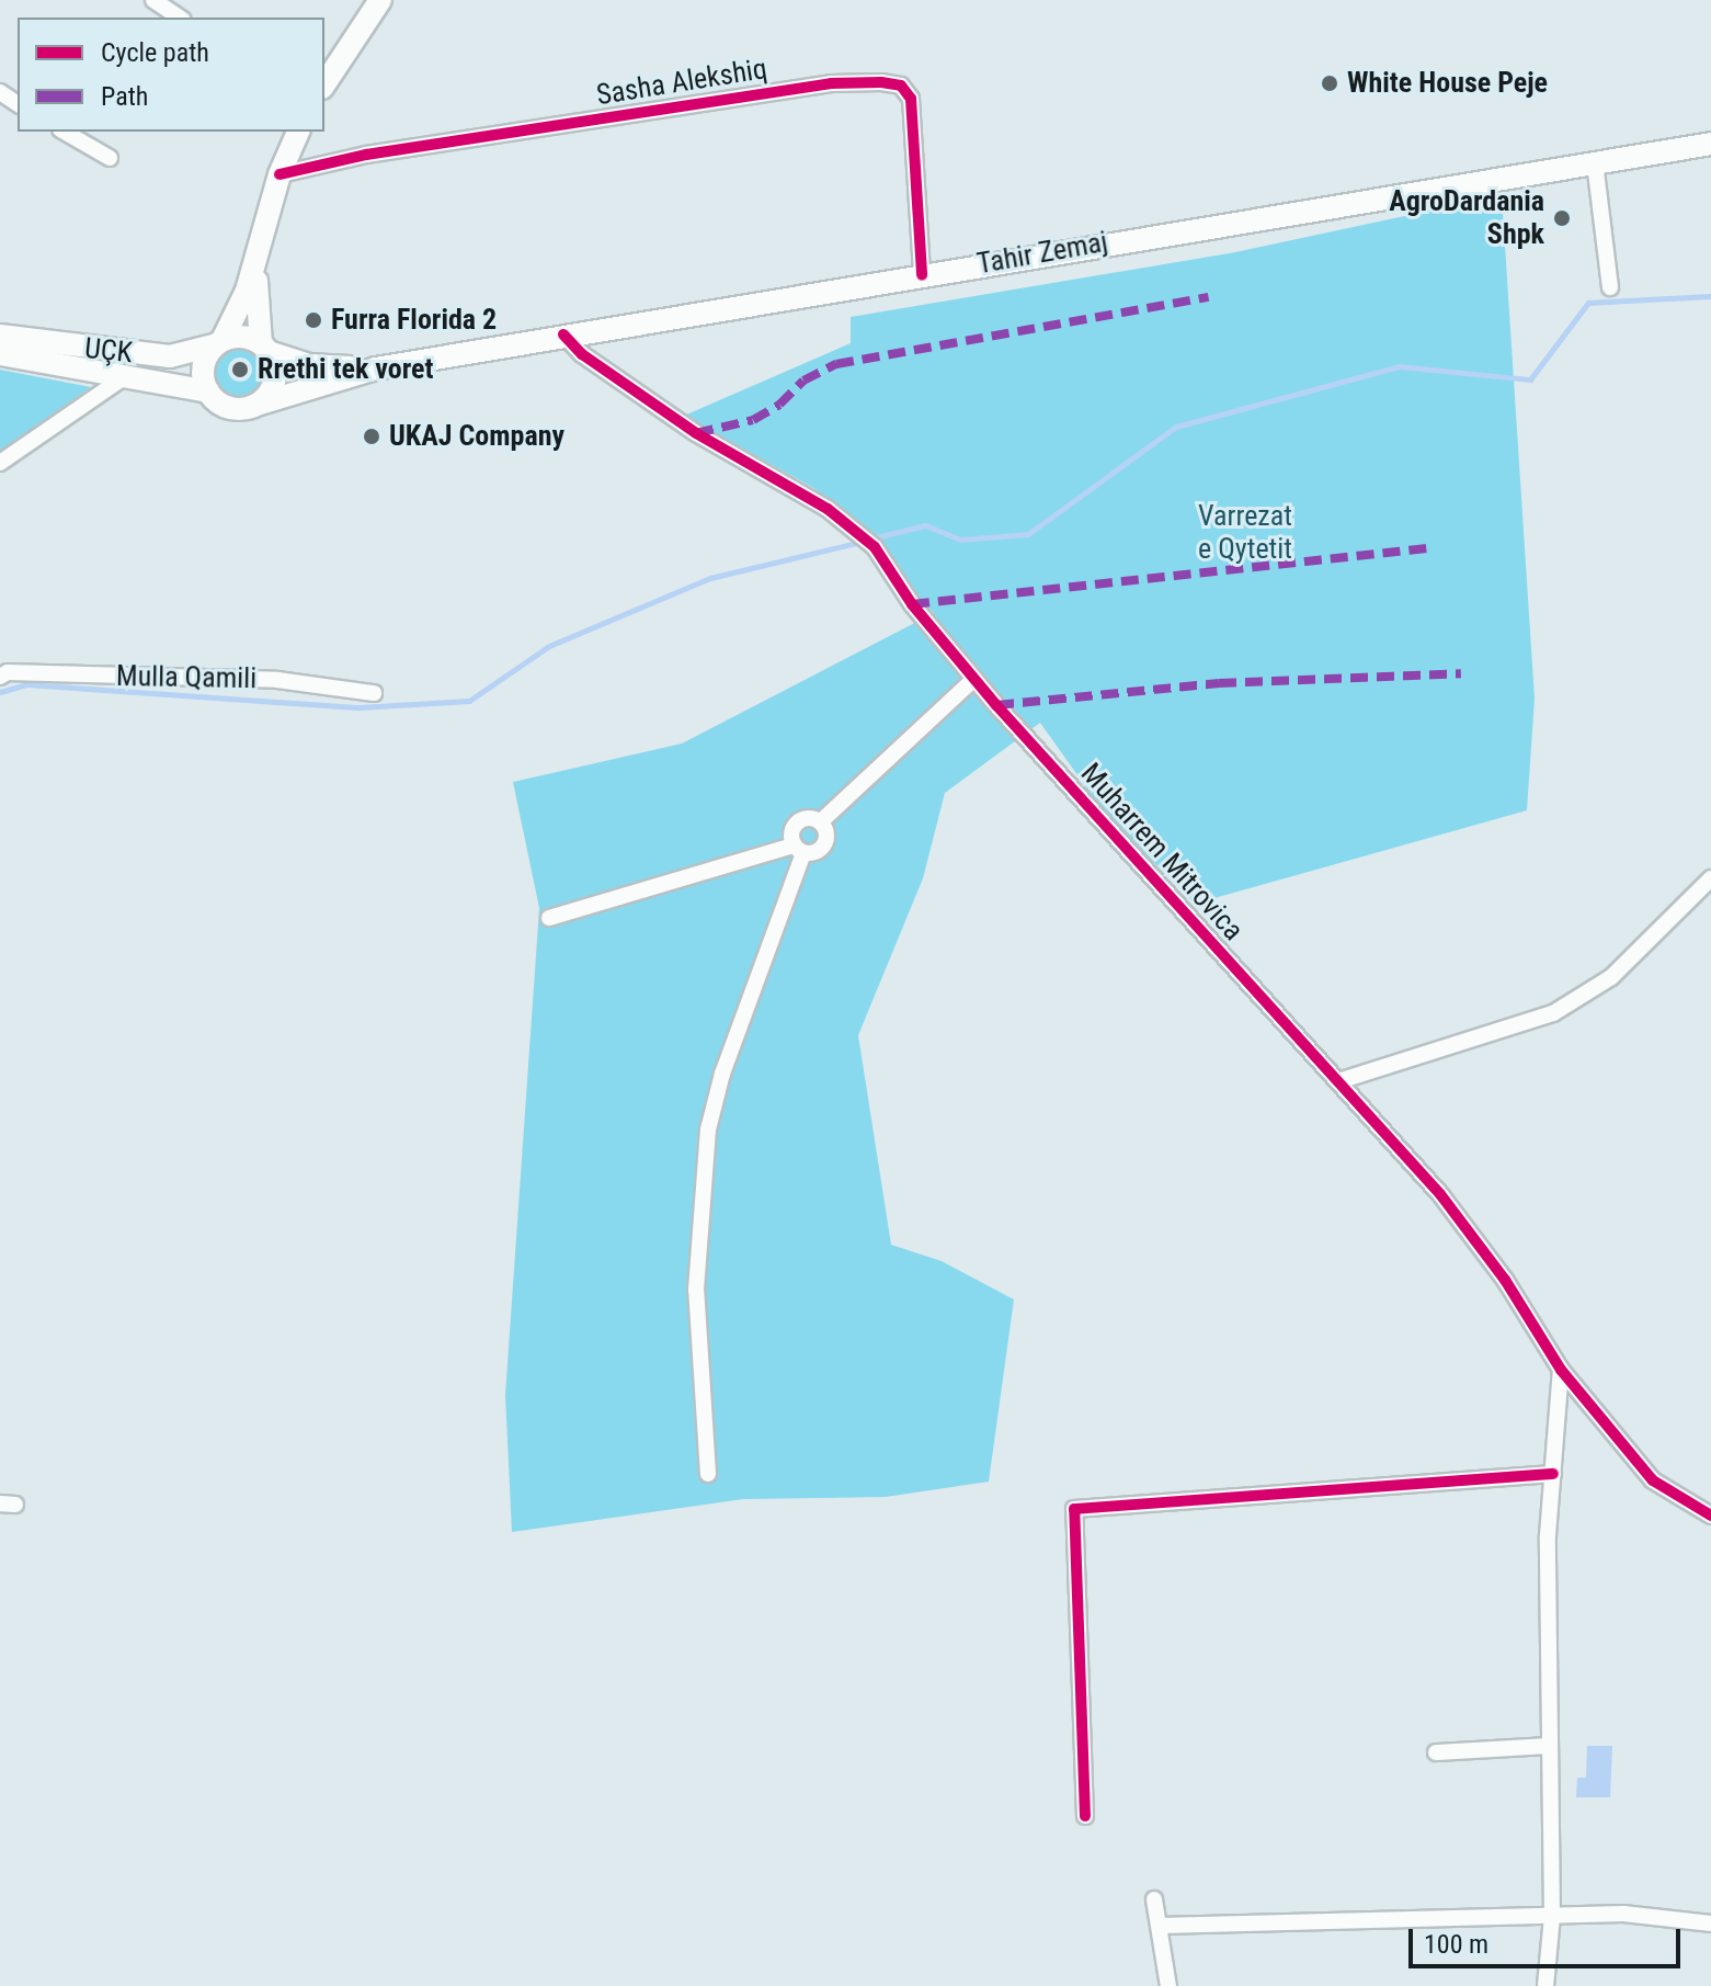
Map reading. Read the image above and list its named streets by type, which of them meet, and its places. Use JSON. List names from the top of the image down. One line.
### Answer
{"streets":{"main road":["Tahir Zemaj","UÇK"],"street":["Sasha Alekshiq","Mulla Qamili","Muharrem Mitrovica"]},"crossings":[["Sasha Alekshiq","Tahir Zemaj"],["Tahir Zemaj","UÇK"],["Tahir Zemaj","Muharrem Mitrovica"]],"parks":["Varrezat e Qytetit"],"places":["White House Peje","AgroDardania Shpk","Furra Florida 2","Rrethi tek voret","UKAJ Company"],"legend":["Cycle path","Path"],"scale_bar":"100 m"}
